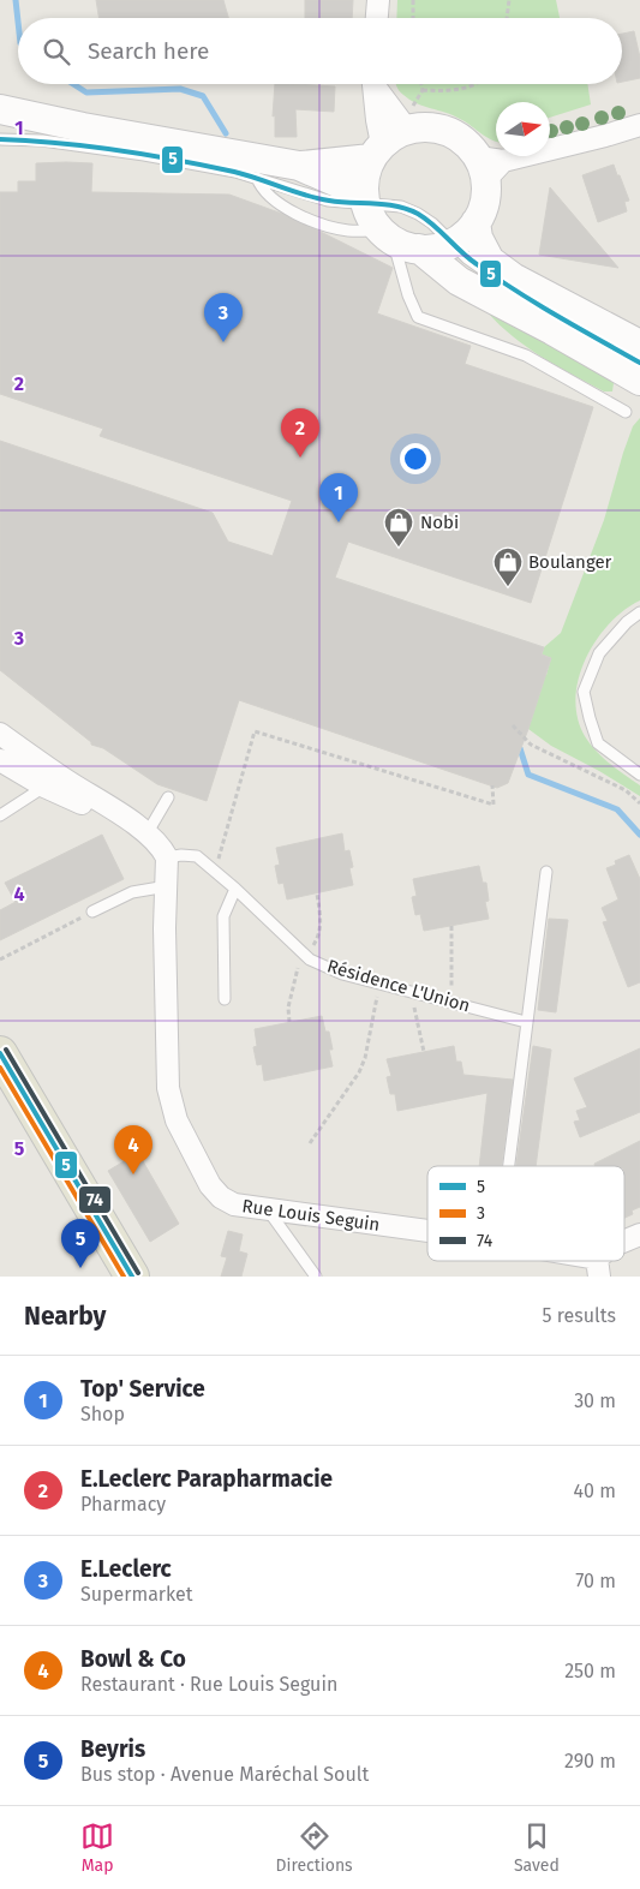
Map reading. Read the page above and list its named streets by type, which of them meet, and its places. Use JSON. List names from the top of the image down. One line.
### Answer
{"streets":{"street":["Rue Louis Seguin"],"lane":["Résidence L'Union"]},"crossings":[["Résidence L'Union","Rue Louis Seguin"]],"places":{"shop":["Nobi","Boulanger"]},"lines":["transit line 5","transit line 74","transit line 3"],"legend":["5","3","74"],"north":"right","page":{"search":"Search here","pins":["3","2","1","4","5"],"heading":["Nearby","5 results"],"list":[{"mark":"1","name":"Top' Service","note":"Shop","value":"30 m"},{"mark":"2","name":"E.Leclerc Parapharmacie","note":"Pharmacy","value":"40 m"},{"mark":"3","name":"E.Leclerc","note":"Supermarket","value":"70 m"},{"mark":"4","name":"Bowl & Co","note":"Restaurant · Rue Louis Seguin","value":"250 m"},{"mark":"5","name":"Beyris","note":"Bus stop · Avenue Maréchal Soult","value":"290 m"}],"nav":["Map","Directions","Saved"]},"grid":{"rows":["1","2","3","4","5"]}}
